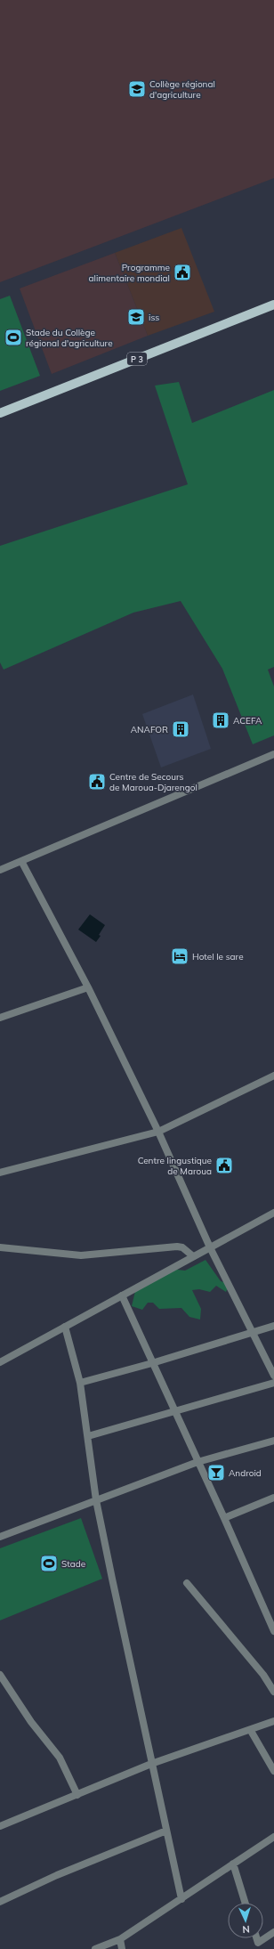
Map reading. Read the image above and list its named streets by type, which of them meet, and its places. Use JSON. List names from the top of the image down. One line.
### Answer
{"streets":{"main road":["P 3"]},"places":{"school or university":["Collège régional d'agriculture","iss"],"public building":["Programme alimentaire mondial","Centre de Secours de Maroua-Djarengol","Centre lingustique de Maroua"],"sports":["Stade du Collège régional d'agriculture","Stade"],"building":["ACEFA","ANAFOR"],"hotel":["Hotel le sare"],"bar":["Android"]},"north":"bottom"}
